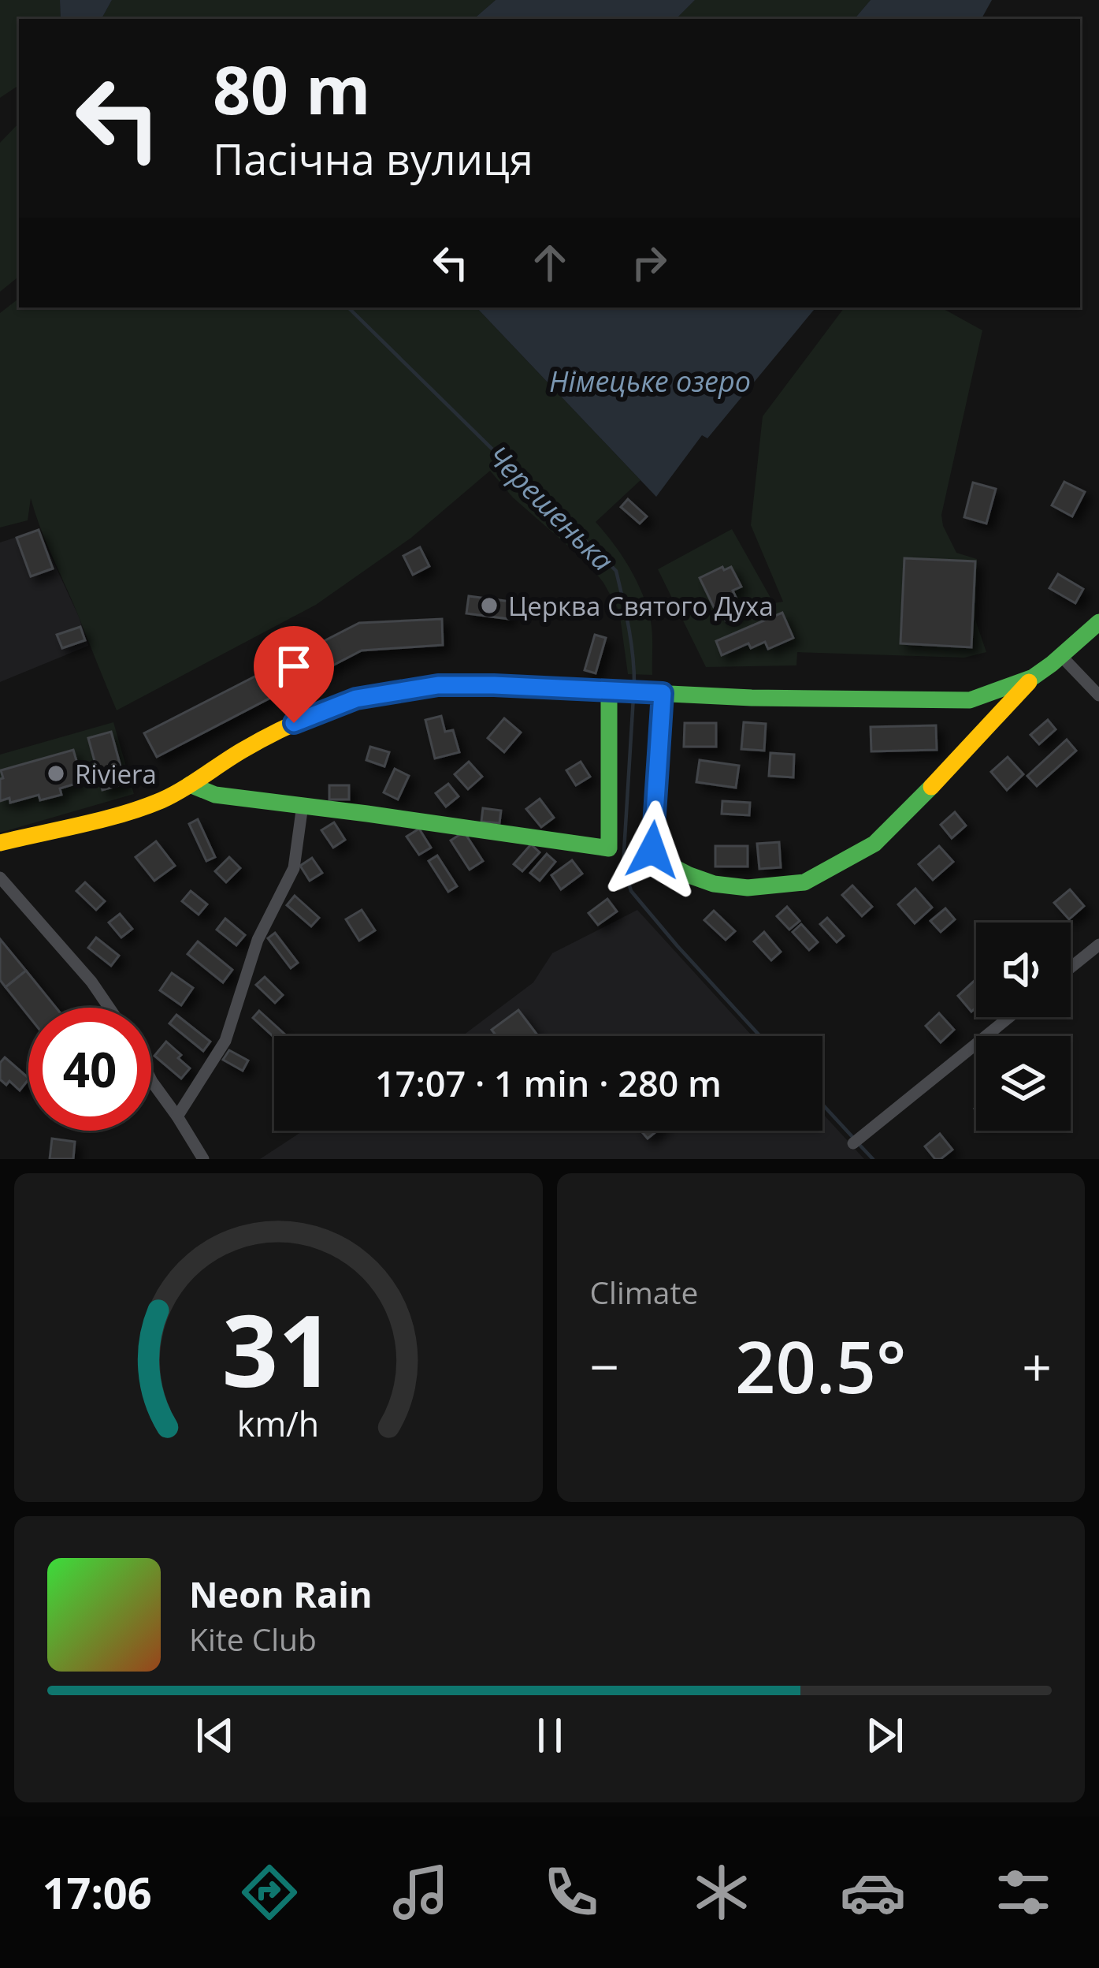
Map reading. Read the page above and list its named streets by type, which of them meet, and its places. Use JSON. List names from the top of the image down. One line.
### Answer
{"water":["Німецьке озеро","Черешенька"],"places":["Церква Святого Духа","Riviera"],"page":{"turn":["80 m","Пасічна вулиця"],"limit":"40","trip":"17:07 · 1 min · 280 m","tile":"Climate","heat":["−","20.5°","+"],"song":["Neon Rain","Kite Club"],"tabs":"17:06","gauge":["31","km/h"]}}
